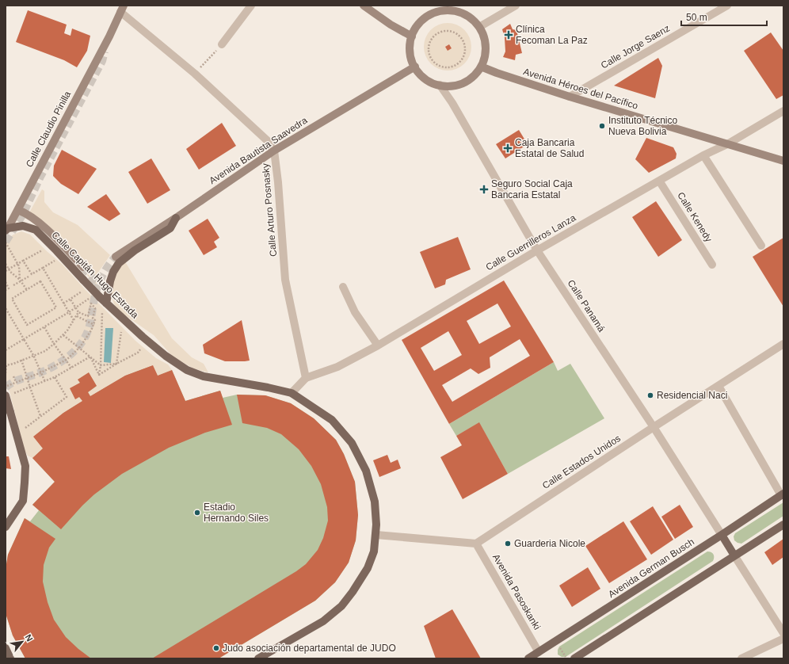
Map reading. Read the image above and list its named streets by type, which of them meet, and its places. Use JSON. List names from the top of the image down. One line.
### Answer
{"streets":{"main road":["Avenida Héroes del Pacífico","Calle Claudio Pinilla","Avenida Bautista Saavedra","Calle Capitán Hugo Estrada","Avenida German Busch"],"street":["Calle Jorge Saenz","Calle Arturo Posnasky","Calle Kenedy","Calle Guerrilleros Lanza","Calle Panamá","Calle Estados Unidos","Avenida Pasoskanki"]},"crossings":[["Calle Jorge Saenz","Avenida Héroes del Pacífico"],["Avenida Héroes del Pacífico","Calle Guerrilleros Lanza"],["Calle Claudio Pinilla","Calle Arturo Posnasky"],["Calle Claudio Pinilla","Calle Capitán Hugo Estrada"],["Avenida Bautista Saavedra","Calle Arturo Posnasky"],["Calle Arturo Posnasky","Calle Guerrilleros Lanza"],["Calle Kenedy","Calle Guerrilleros Lanza"],["Calle Guerrilleros Lanza","Calle Capitán Hugo Estrada"],["Calle Guerrilleros Lanza","Calle Panamá"],["Calle Panamá","Calle Estados Unidos"],["Calle Panamá","Avenida German Busch"],["Calle Estados Unidos","Avenida Pasoskanki"],["Avenida German Busch","Avenida Pasoskanki"]],"places":{"health":["Clínica Fecoman La Paz","Caja Bancaria Estatal de Salud","Seguro Social Caja Bancaria Estatal"],"other":["Instituto Técnico Nueva Bolivia","Residencial Naci","Estadio Hernando Siles","Guarderia Nicole","Judo asociación departamental de JUDO"]},"scale_bar":"50 m","north":"top right"}
